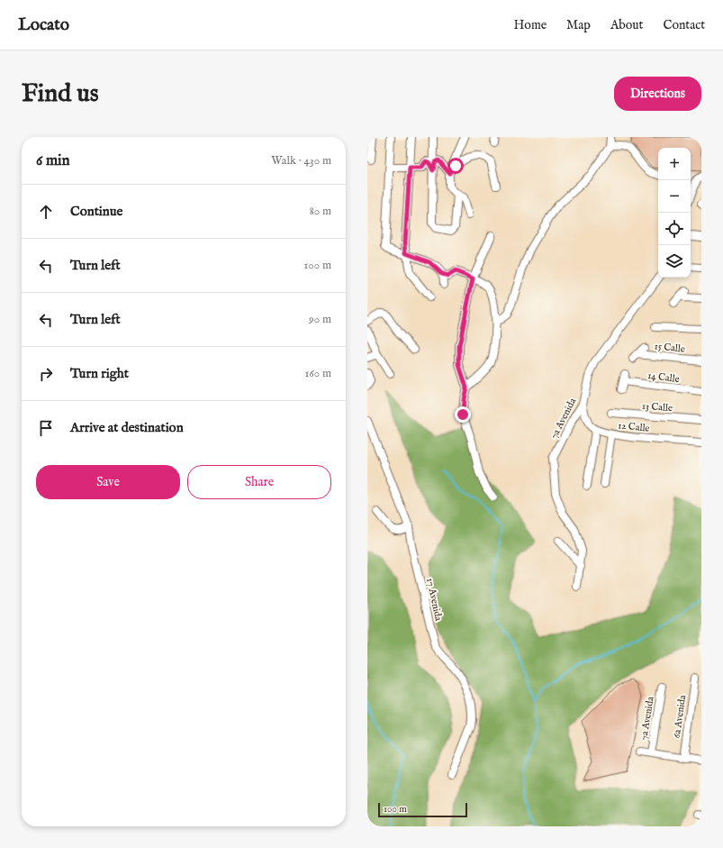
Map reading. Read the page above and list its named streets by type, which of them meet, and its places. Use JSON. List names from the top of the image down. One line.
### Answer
{"streets":{"street":["15 Calle","14 Calle","13 Calle","7a Avenida","12 Calle","17 Avenida","6a Avenida"]},"scale_bar":"100 m","page":{"header":"Locato","nav":["Home","Map","About","Contact"],"buttons":["Directions",["Save","Share"]],"title":"Find us","heading":["6 min","Walk · 430 m"],"map_buttons":["+","−"],"list":[["Continue","80 m"],["Turn left","100 m"],["Turn left","90 m"],["Turn right","160 m"],"Arrive at destination"],"scale":"100 m"}}
